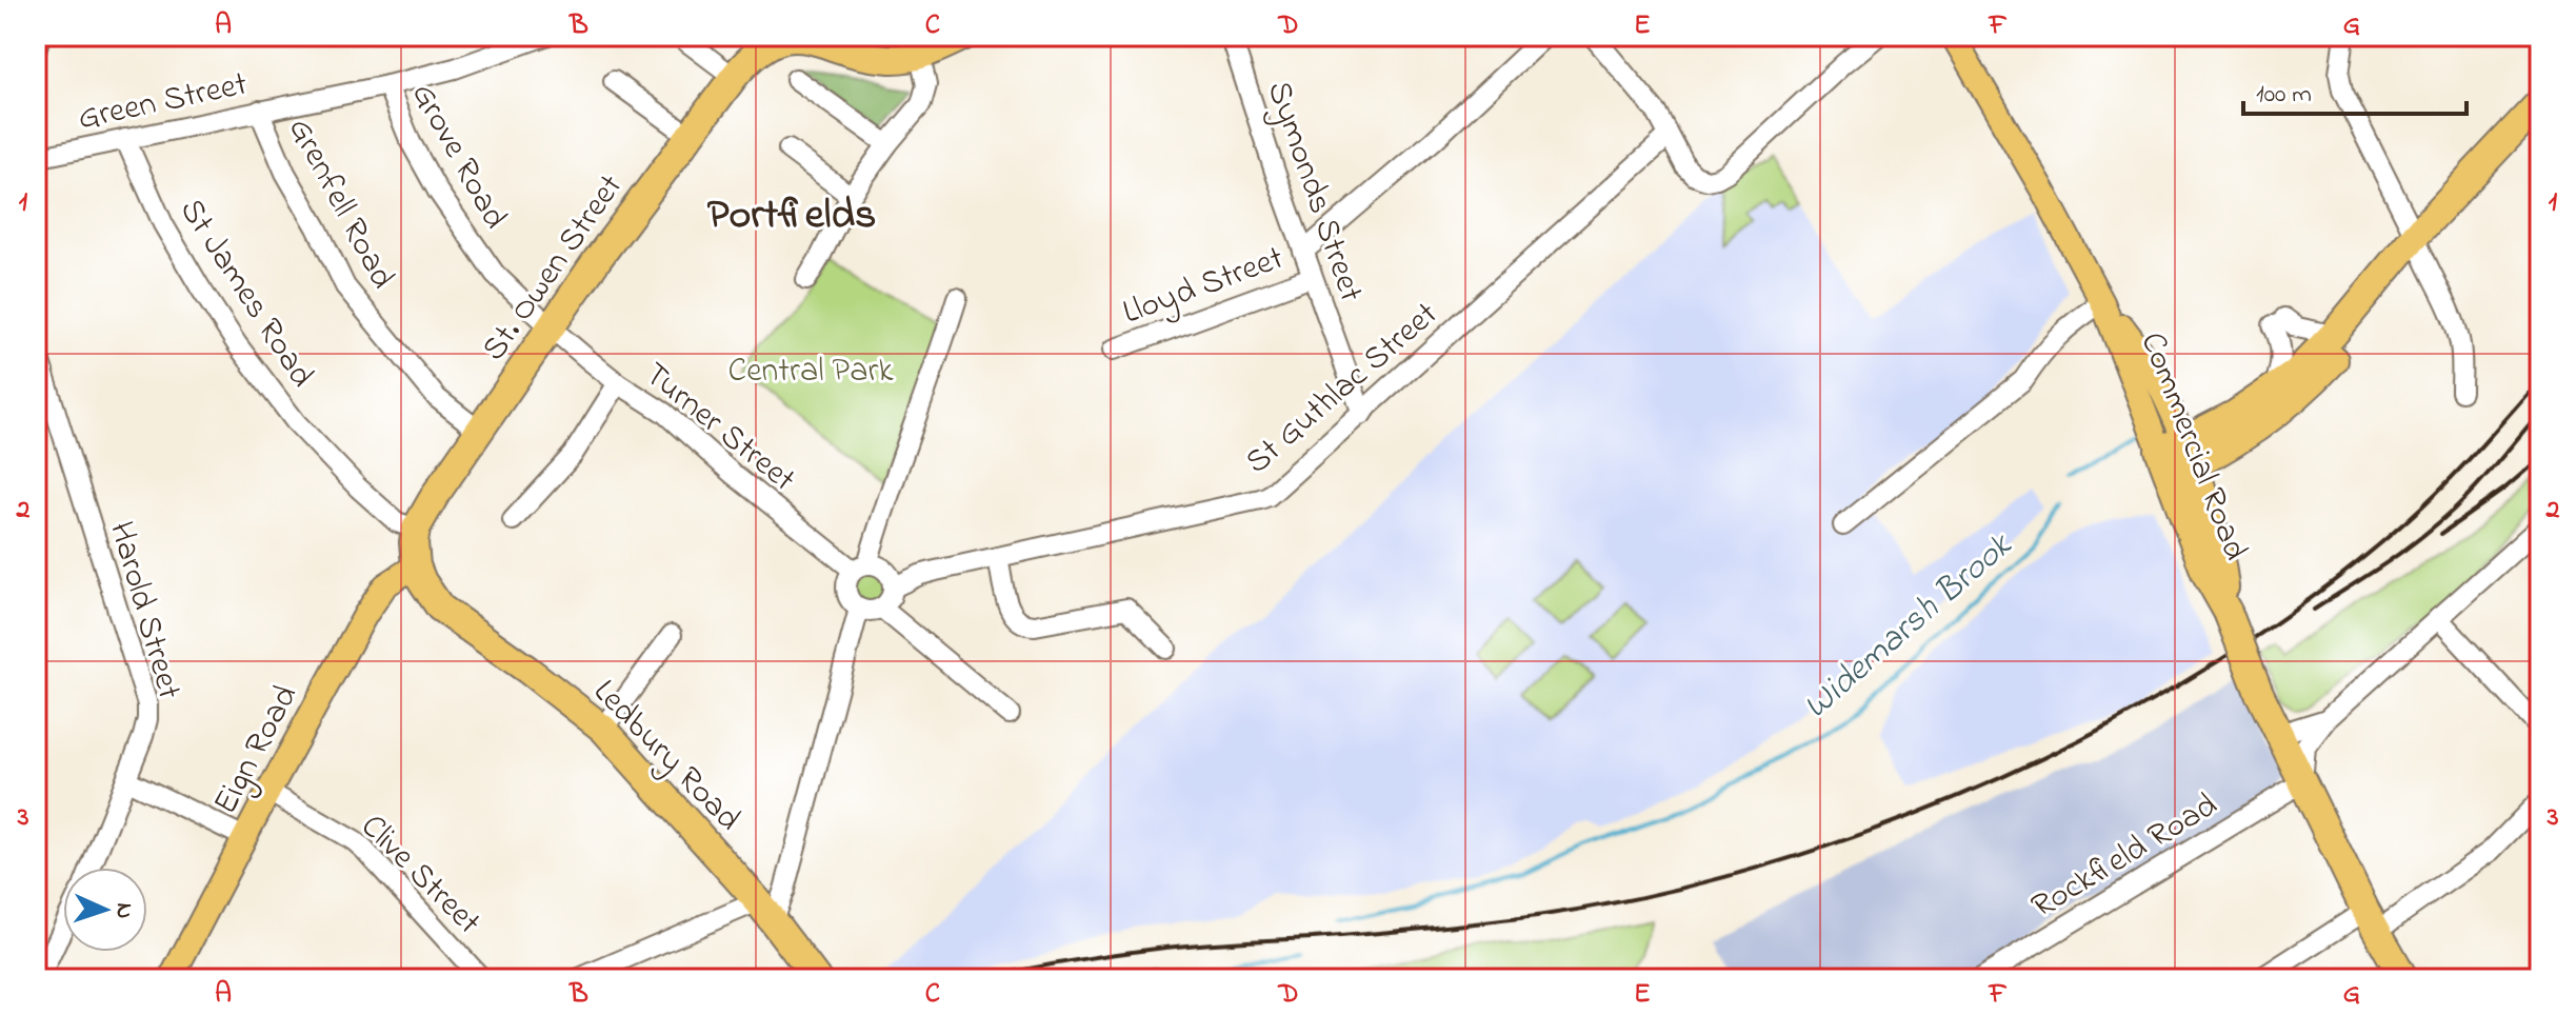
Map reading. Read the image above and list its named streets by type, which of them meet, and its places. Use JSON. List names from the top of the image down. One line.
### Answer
{"streets":{"highway":["St. Owen Street","Commercial Road","Ledbury Road"],"main road":["Eign Road"],"street":["Green Street","Grove Road","Symonds Street","Grenfell Road","Lloyd Street","St James Road","St Guthlac Street","Turner Street","Harold Street","Rockfield Road","Clive Street"]},"crossings":[["Green Street","Grove Road"],["Green Street","Grenfell Road"],["Green Street","St James Road"],["Grove Road","St. Owen Street"],["Grove Road","Turner Street"],["Symonds Street","Lloyd Street"],["Symonds Street","St Guthlac Street"],["Grenfell Road","St. Owen Street"],["St. Owen Street","St James Road"],["St. Owen Street","Turner Street"],["St Guthlac Street","Turner Street"],["Commercial Road","Rockfield Road"],["Eign Road","Ledbury Road"],["Eign Road","Clive Street"]],"districts":["Portfields"],"water":["Widemarsh Brook"],"parks":["Central Park"],"scale_bar":"100 m","north":"right","grid":{"columns":["A","B","C","D","E","F","G"],"rows":["1","2","3"]}}
